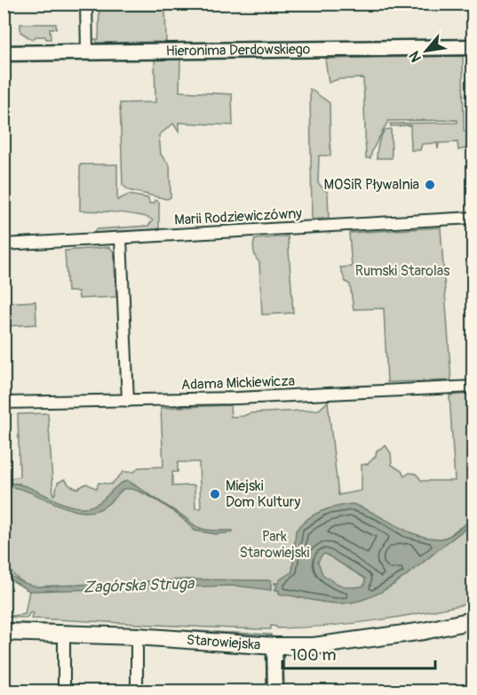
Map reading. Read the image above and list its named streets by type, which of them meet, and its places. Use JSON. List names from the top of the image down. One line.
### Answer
{"streets":{"main road":["Starowiejska"],"street":["Hieronima Derdowskiego","Marii Rodziewiczówny","Adama Mickiewicza"]},"water":["Zagórska Struga"],"parks":["Rumski Starolas","Park Starowiejski"],"places":["MOSiR Pływalnia","Miejski Dom Kultury"],"scale_bar":"100 m","north":"bottom left"}
